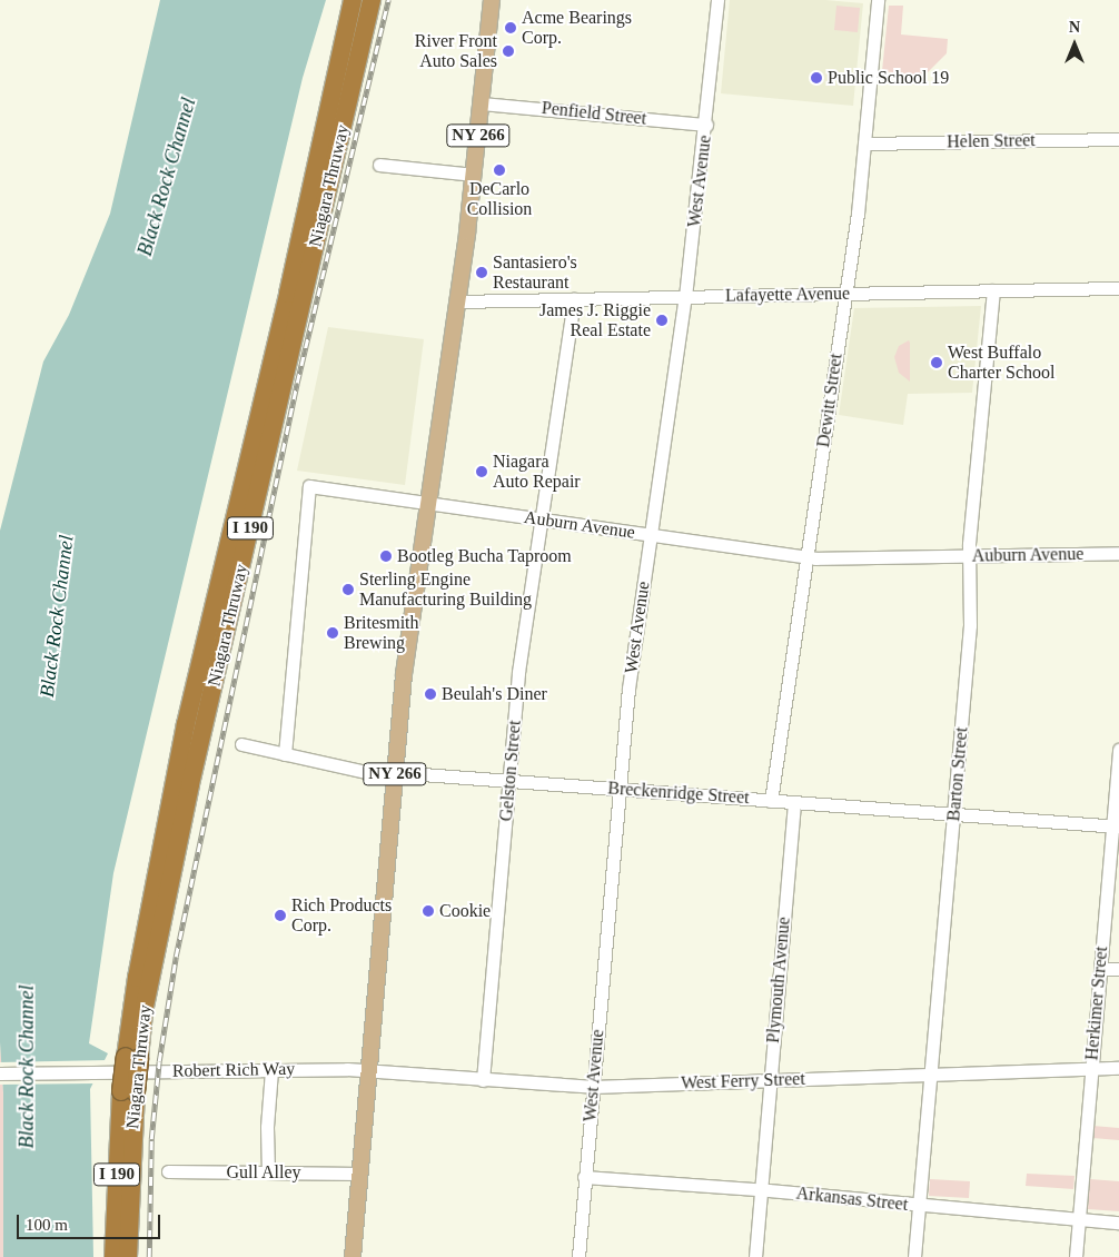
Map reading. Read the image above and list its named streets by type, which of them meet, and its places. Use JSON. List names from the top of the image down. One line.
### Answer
{"streets":{"highway":["Niagara Thruway","I 190"],"main road":["NY 266"],"street":["Penfield Street","Helen Street","West Avenue","Lafayette Avenue","Dewitt Street","Auburn Avenue","Gelston Street","Barton Street","Breckenridge Street","Plymouth Avenue","Herkimer Street","Robert Rich Way","West Ferry Street","Gull Alley","Arkansas Street"]},"crossings":[["Penfield Street","NY 266"],["Penfield Street","West Avenue"],["NY 266","Lafayette Avenue"],["NY 266","Auburn Avenue"],["NY 266","Breckenridge Street"],["NY 266","Robert Rich Way"],["NY 266","West Ferry Street"],["NY 266","Gull Alley"],["Helen Street","Dewitt Street"],["West Avenue","Lafayette Avenue"],["West Avenue","Auburn Avenue"],["West Avenue","Breckenridge Street"],["West Avenue","West Ferry Street"],["West Avenue","Arkansas Street"],["Niagara Thruway","Robert Rich Way"],["Lafayette Avenue","Dewitt Street"],["Lafayette Avenue","Gelston Street"],["Lafayette Avenue","Barton Street"],["Dewitt Street","Auburn Avenue"],["Dewitt Street","Breckenridge Street"],["Auburn Avenue","Gelston Street"],["Auburn Avenue","Barton Street"],["Auburn Avenue","Breckenridge Street"],["Gelston Street","Breckenridge Street"],["Gelston Street","West Ferry Street"],["Barton Street","Breckenridge Street"],["Barton Street","West Ferry Street"],["Barton Street","Arkansas Street"],["Breckenridge Street","Plymouth Avenue"],["Breckenridge Street","Herkimer Street"],["Plymouth Avenue","West Ferry Street"],["Plymouth Avenue","Arkansas Street"],["Herkimer Street","West Ferry Street"],["Herkimer Street","Arkansas Street"],["Robert Rich Way","West Ferry Street"]],"water":["Black Rock Channel"],"places":["Acme Bearings Corp.","River Front Auto Sales","Public School 19","DeCarlo Collision","Santasiero's Restaurant","James J. Riggie Real Estate","West Buffalo Charter School","Niagara Auto Repair","Bootleg Bucha Taproom","Sterling Engine Manufacturing Building","Britesmith Brewing","Beulah's Diner","Cookie","Rich Products Corp."],"scale_bar":"100 m","north":"top"}
